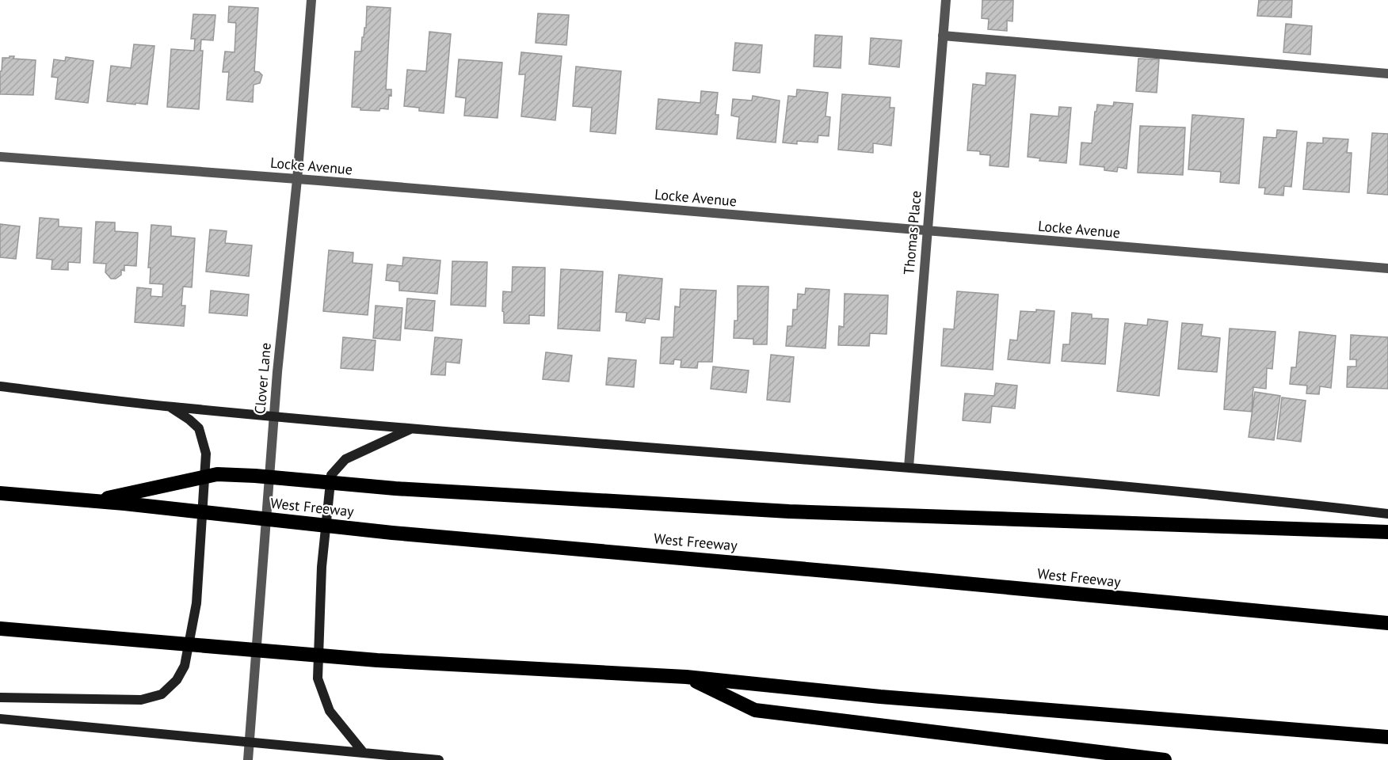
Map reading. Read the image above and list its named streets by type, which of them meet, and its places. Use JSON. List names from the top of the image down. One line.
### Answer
{"streets":{"highway":["West Freeway"],"street":["Locke Avenue","Thomas Place","Clover Lane"]},"crossings":[["Locke Avenue","Thomas Place"],["Locke Avenue","Clover Lane"]]}
